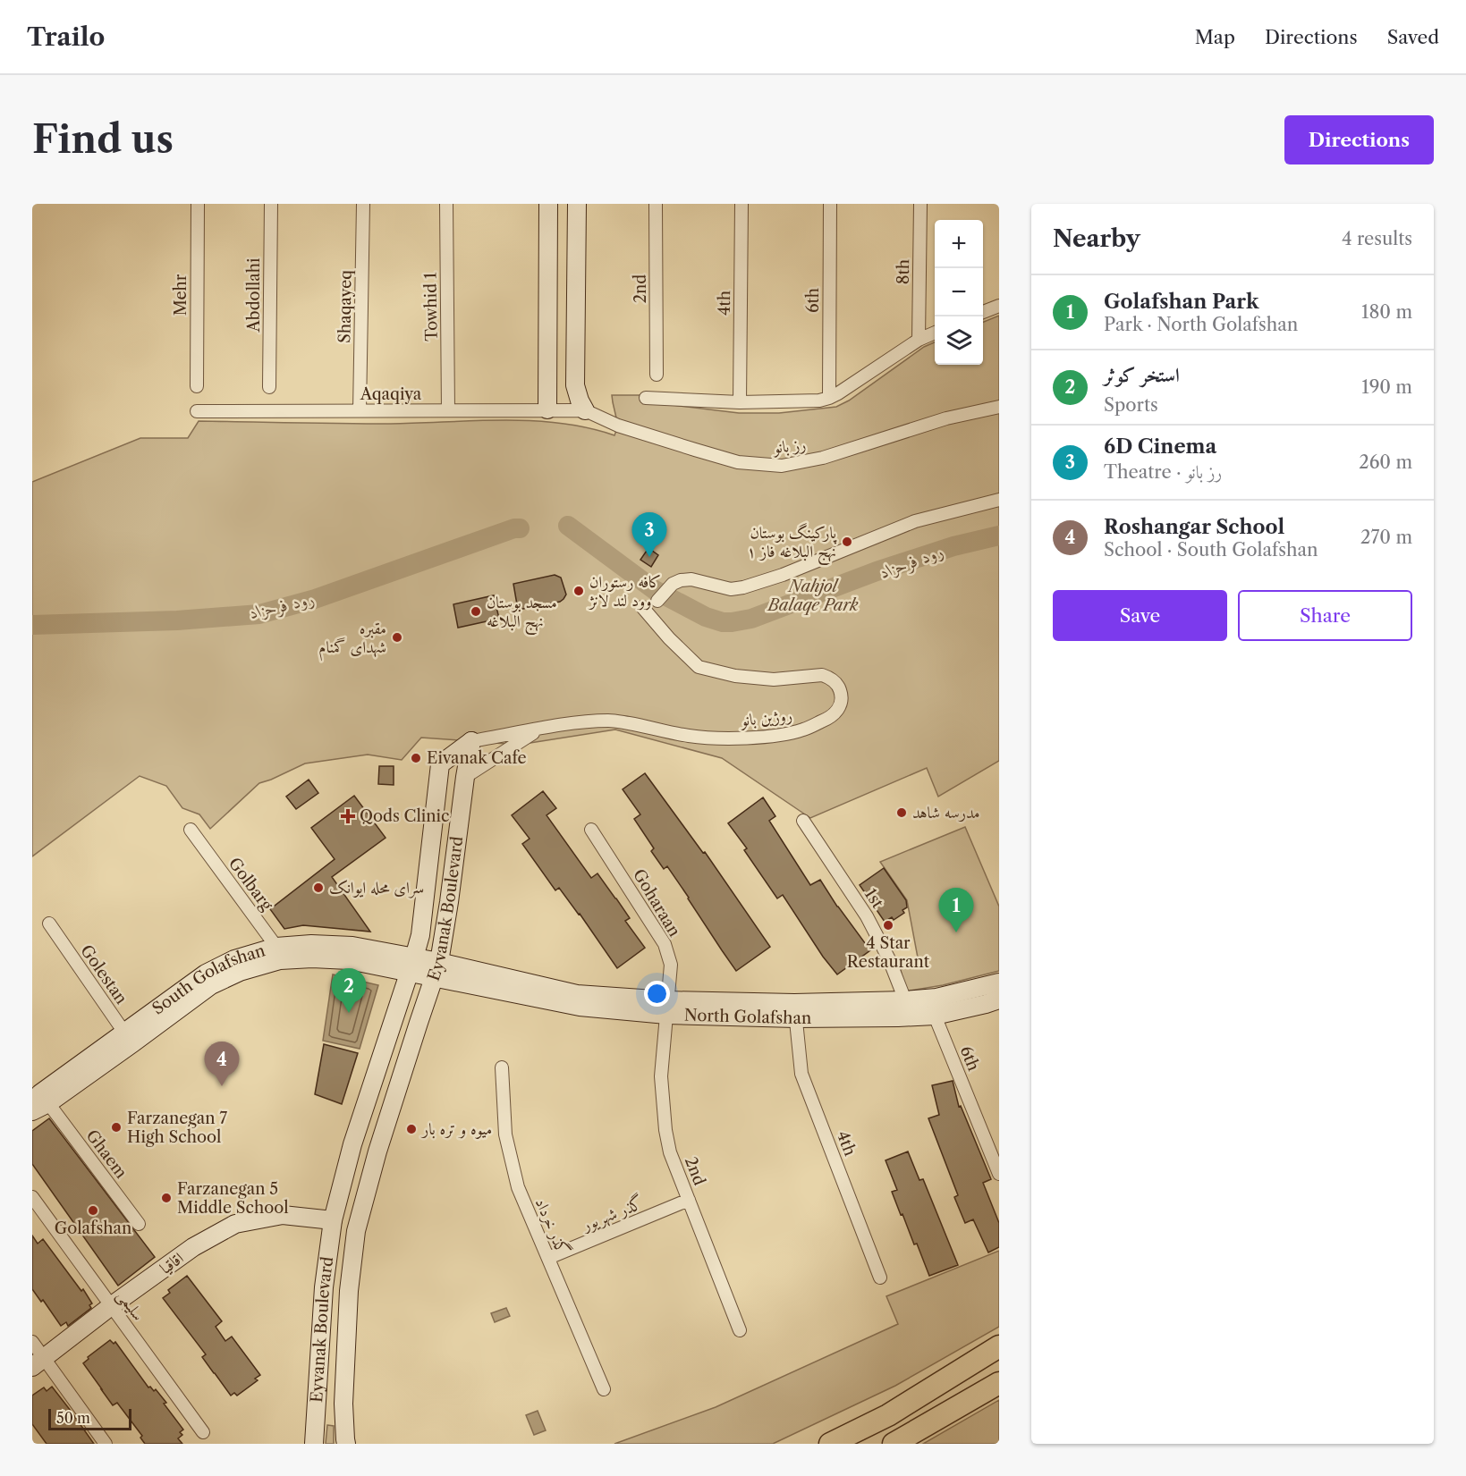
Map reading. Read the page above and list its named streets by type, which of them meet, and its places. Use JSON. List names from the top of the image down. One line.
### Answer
{"streets":{"main road":["Eyvanak Boulevard","South Golafshan","North Golafshan","اقاقیا"],"street":["8th","2nd","Mehr","Abdollahi","6th","4th","Shaqayeq","Towhid 1","Aqaqiya","رز بانو","روژین بانو","Golbarg","1st","Goharaan","Golestan","Ghaem","گذر شهریور","گذر خرداد","سلیمی"]},"crossings":[["2nd","Goharaan"],["2nd","North Golafshan"],["2nd","گذر شهریور"],["6th","North Golafshan"],["4th","North Golafshan"],["Shaqayeq","Aqaqiya"],["Towhid 1","Aqaqiya"],["Aqaqiya","رز بانو"],["Golbarg","South Golafshan"],["1st","North Golafshan"],["Goharaan","North Golafshan"],["Eyvanak Boulevard","South Golafshan"],["Eyvanak Boulevard","North Golafshan"],["Eyvanak Boulevard","اقاقیا"],["Golestan","South Golafshan"],["South Golafshan","North Golafshan"],["South Golafshan","Ghaem"],["گذر شهریور","گذر خرداد"],["اقاقیا","سلیمی"]],"water":["رود فرحزاد"],"parks":["Nahjol Balaqe Park"],"places":{"other":["پارکینگ بوستان نهج البلاغه فاز ۱","کافه رستوران وود لند لانژ","مسجد بوستان نهج البلاغه","مقبره شهدای گمنام","Eivanak Cafe","مدرسه شاهد","سرای محله ایوانک","4 Star Restaurant","Farzanegan 7 High School","میوه و تره بار","Farzanegan 5 Middle School","Golafshan"],"health":["Qods Clinic"]},"scale_bar":"50 m","page":{"header":"Trailo","nav":["Map","Directions","Saved"],"buttons":["Directions",["Save","Share"]],"title":"Find us","heading":["Nearby","4 results"],"map_buttons":["+","−"],"list":[{"mark":"1","name":"Golafshan Park","note":"Park · North Golafshan","value":"180 m"},{"mark":"2","name":"استخر کوثر","note":"Sports","value":"190 m"},{"mark":"3","name":"6D Cinema","note":"Theatre · رز بانو","value":"260 m"},{"mark":"4","name":"Roshangar School","note":"School · South Golafshan","value":"270 m"}],"pins":["3","1","2","4"],"scale":"50 m"}}
